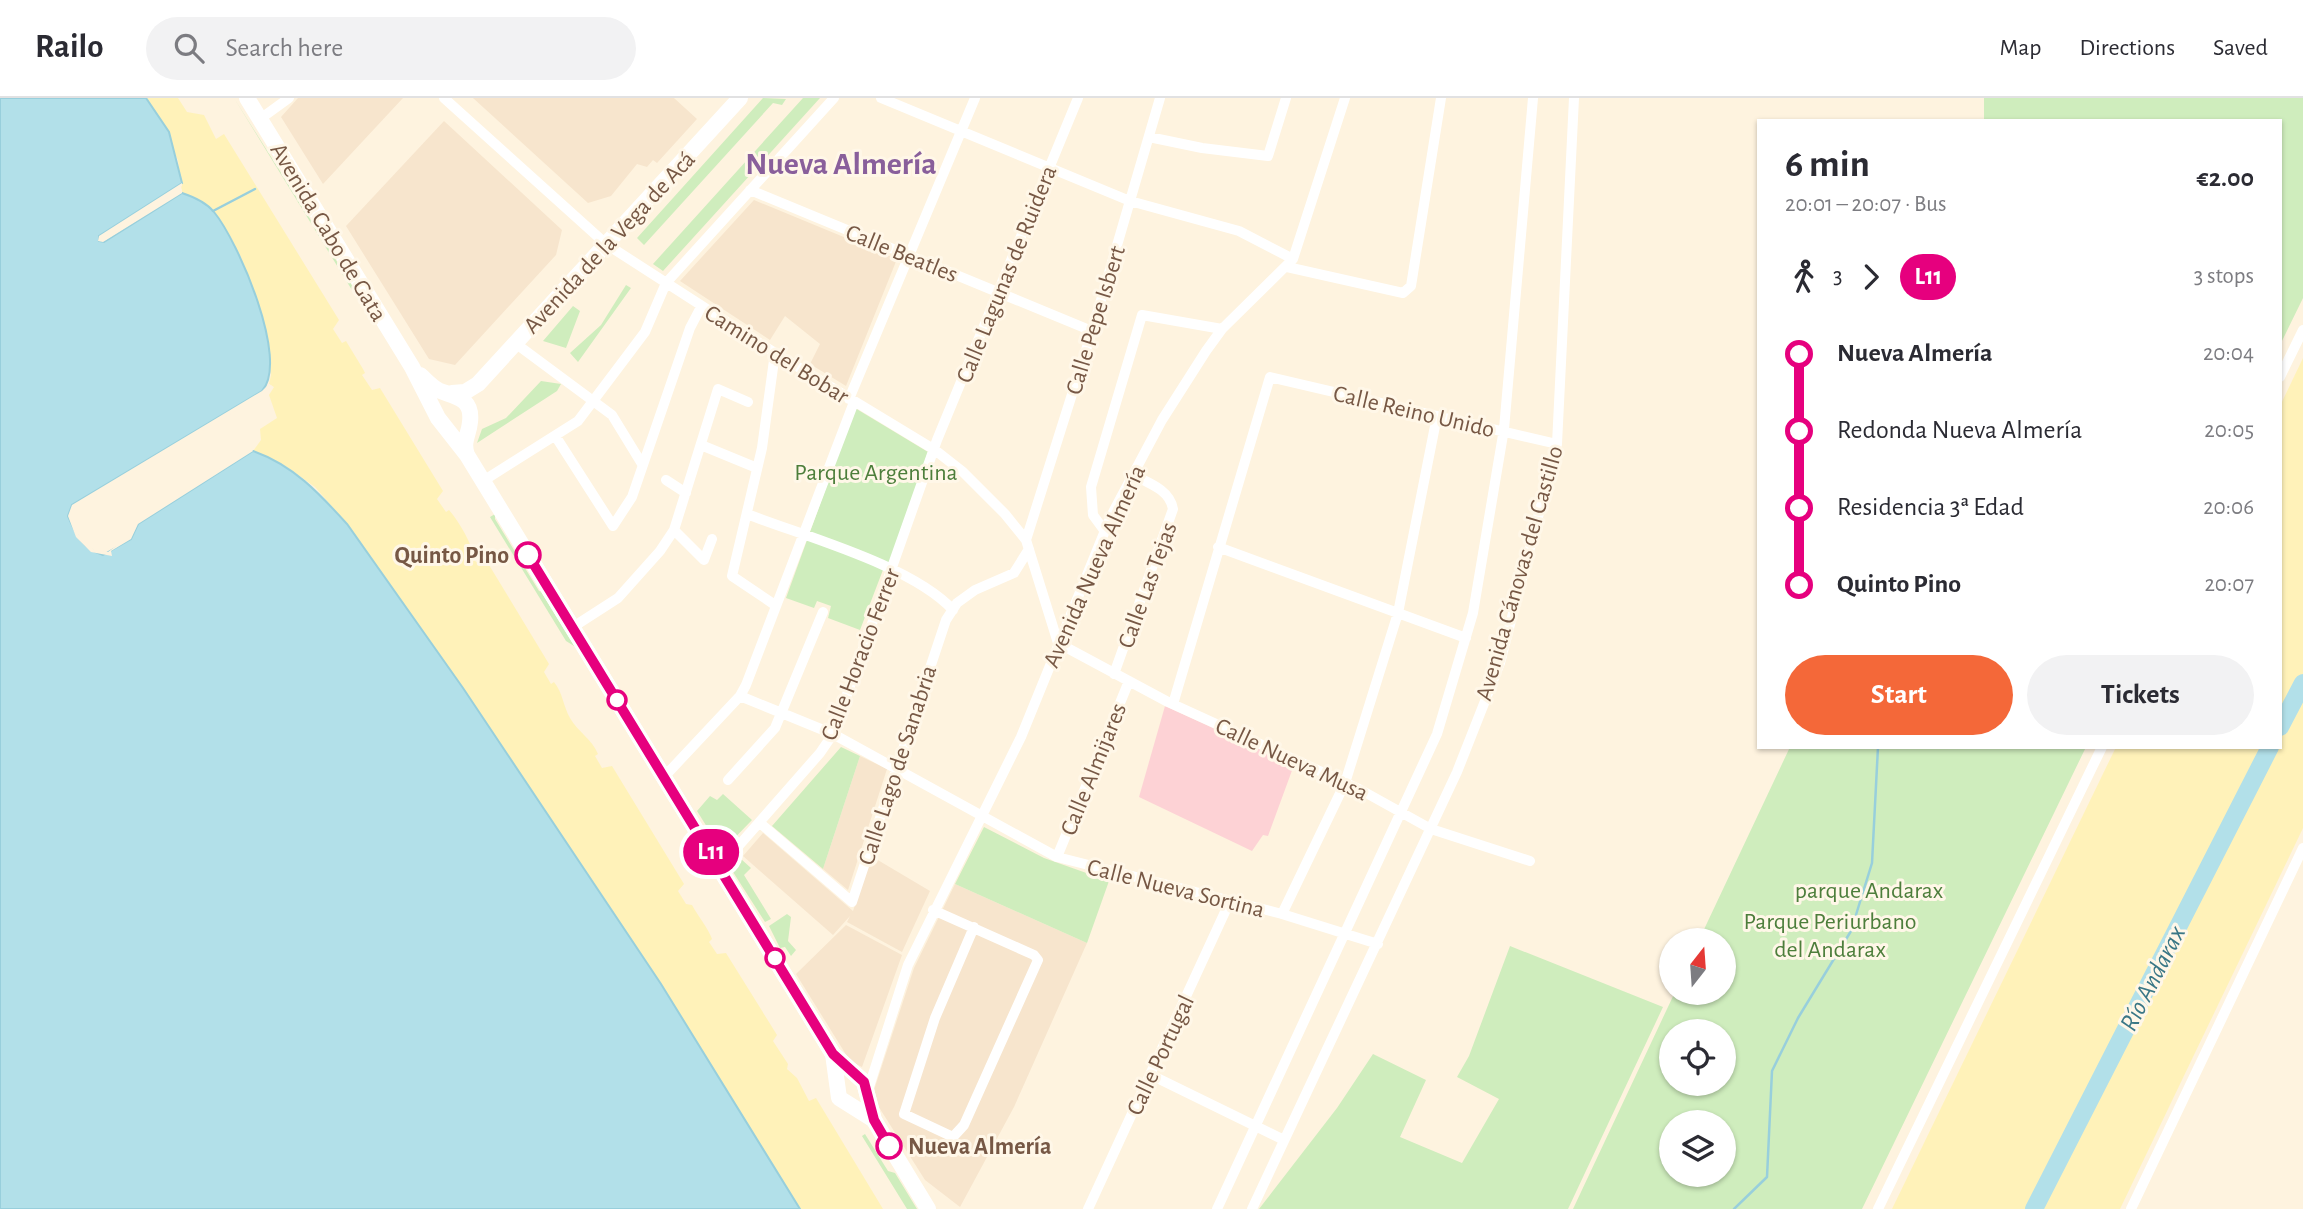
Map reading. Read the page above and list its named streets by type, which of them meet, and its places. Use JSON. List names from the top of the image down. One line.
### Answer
{"streets":{"main road":["Avenida Cabo de Gata","Avenida de la Vega de Acá"],"street":["Calle Beatles","Calle Lagunas de Ruidera","Calle Pepe Isbert","Camino del Bobar","Calle Reino Unido","Avenida Nueva Almería","Avenida Cánovas del Castillo","Calle Las Tejas","Calle Horacio Ferrer","Calle Nueva Musa","Calle Lago de Sanabria","Calle Almijares","Calle Nueva Sortina","Calle Portugal"]},"crossings":[["Avenida Cabo de Gata","Avenida de la Vega de Acá"],["Avenida Cabo de Gata","Avenida Nueva Almería"],["Avenida Cabo de Gata","Calle Horacio Ferrer"],["Avenida de la Vega de Acá","Camino del Bobar"],["Calle Beatles","Calle Lagunas de Ruidera"],["Calle Beatles","Calle Pepe Isbert"],["Calle Lagunas de Ruidera","Camino del Bobar"],["Calle Lagunas de Ruidera","Calle Horacio Ferrer"],["Calle Pepe Isbert","Camino del Bobar"],["Calle Pepe Isbert","Calle Lago de Sanabria"],["Camino del Bobar","Avenida Nueva Almería"],["Camino del Bobar","Calle Horacio Ferrer"],["Camino del Bobar","Calle Nueva Musa"],["Camino del Bobar","Calle Lago de Sanabria"],["Calle Reino Unido","Avenida Cánovas del Castillo"],["Avenida Nueva Almería","Calle Las Tejas"],["Avenida Nueva Almería","Calle Nueva Musa"],["Avenida Nueva Almería","Calle Nueva Sortina"],["Avenida Cánovas del Castillo","Calle Nueva Musa"],["Avenida Cánovas del Castillo","Calle Nueva Sortina"],["Calle Las Tejas","Calle Nueva Musa"],["Calle Horacio Ferrer","Calle Lago de Sanabria"],["Calle Horacio Ferrer","Calle Nueva Sortina"],["Calle Nueva Musa","Calle Almijares"],["Calle Lago de Sanabria","Calle Nueva Sortina"],["Calle Almijares","Calle Nueva Sortina"],["Calle Nueva Sortina","Calle Portugal"]],"districts":["Nueva Almería"],"water":["Río Andarax"],"parks":["Parque Argentina","parque Andarax","Parque Periurbano del Andarax"],"places":["Quinto Pino","Nueva Almería"],"lines":["bus line L11"],"north":"top","page":{"header":"Railo","search":"Search here","nav":["Map","Directions","Saved"],"on_map":"L11","heading":["6 min","20:01 – 20:07 · Bus","€2.00"],"legs":["3","L11","3 stops"],"list":[{"name":"Nueva Almería","value":"20:04"},{"name":"Redonda Nueva Almería","value":"20:05"},{"name":"Residencia 3ª Edad","value":"20:06"},{"name":"Quinto Pino","value":"20:07"}],"buttons":["Start","Tickets"]}}
